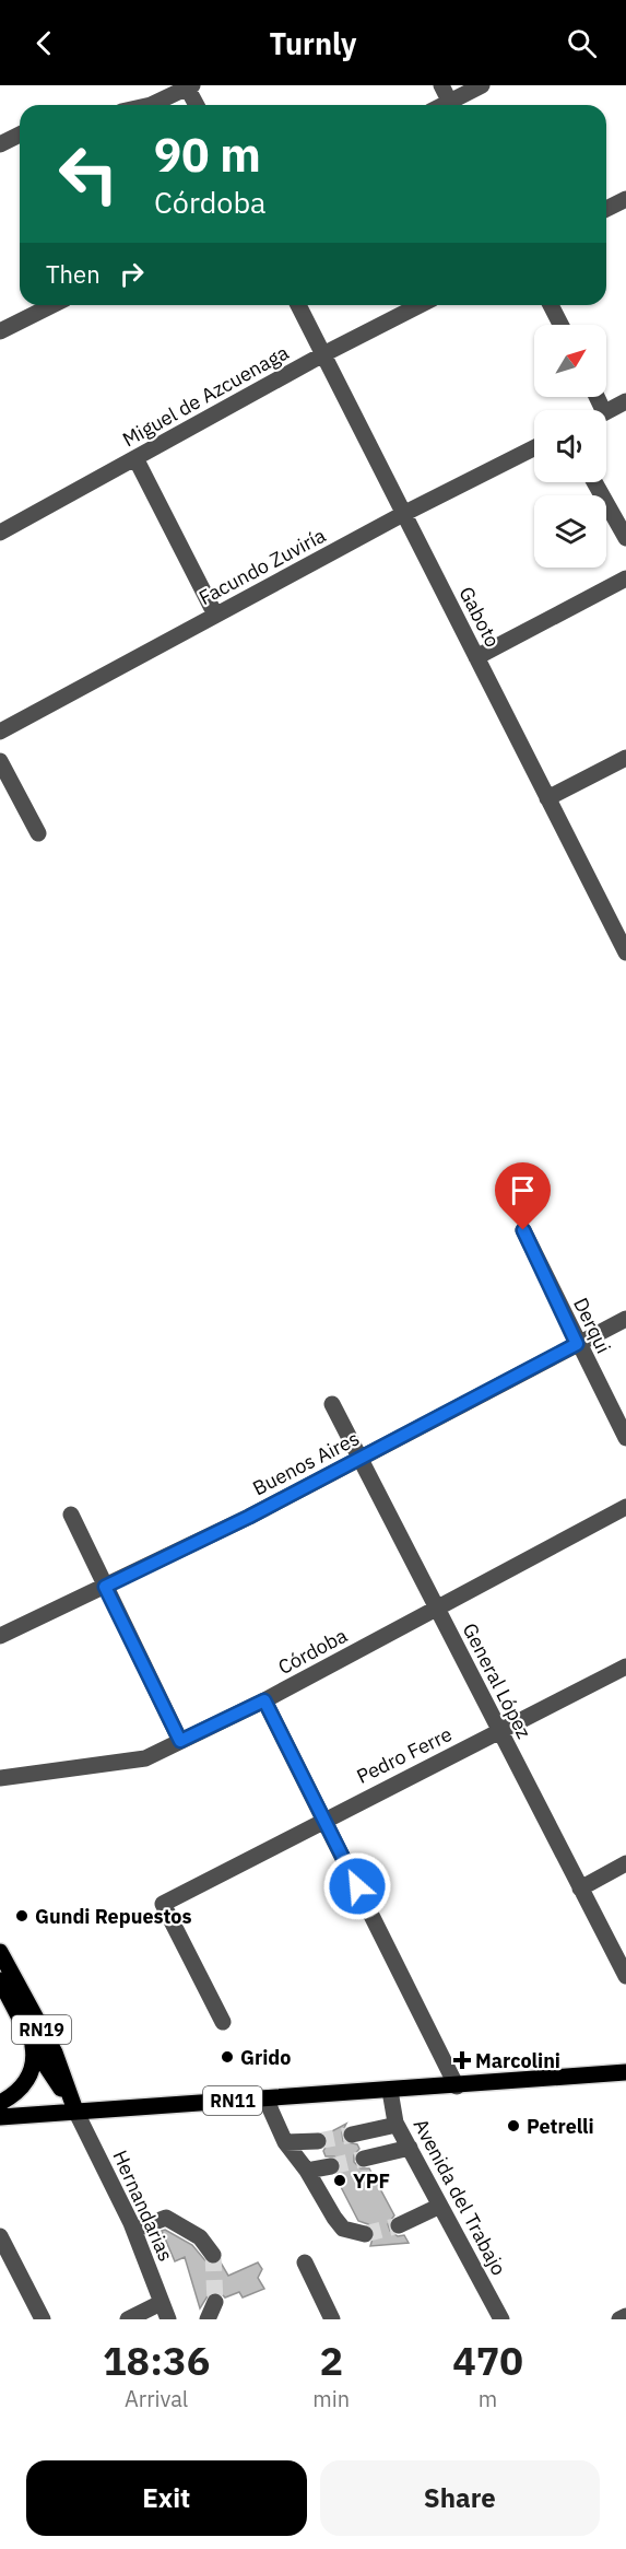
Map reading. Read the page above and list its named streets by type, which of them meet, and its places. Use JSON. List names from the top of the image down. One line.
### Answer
{"streets":{"main road":["RN19","RN11"],"street":["Miguel de Azcuenaga","Facundo Zuviría","Gaboto","Derqui","Buenos Aires","Córdoba","General López","Pedro Ferre","Avenida del Trabajo","Hernandarias"]},"crossings":[["Miguel de Azcuenaga","Gaboto"],["Facundo Zuviría","Gaboto"],["Derqui","Buenos Aires"],["Buenos Aires","General López"],["Córdoba","General López"],["General López","Pedro Ferre"],["RN19","RN11"],["RN19","Hernandarias"],["RN11","Avenida del Trabajo"],["RN11","Hernandarias"]],"places":{"other":["Gundi Repuestos","Grido","Petrelli","YPF"],"health":["Marcolini"]},"north":"top right","page":{"header":"Turnly","turn":["90 m","Córdoba"],"then":"Then","eta":["18:36","Arrival","2","min","470","m"],"buttons":["Exit","Share"]}}
